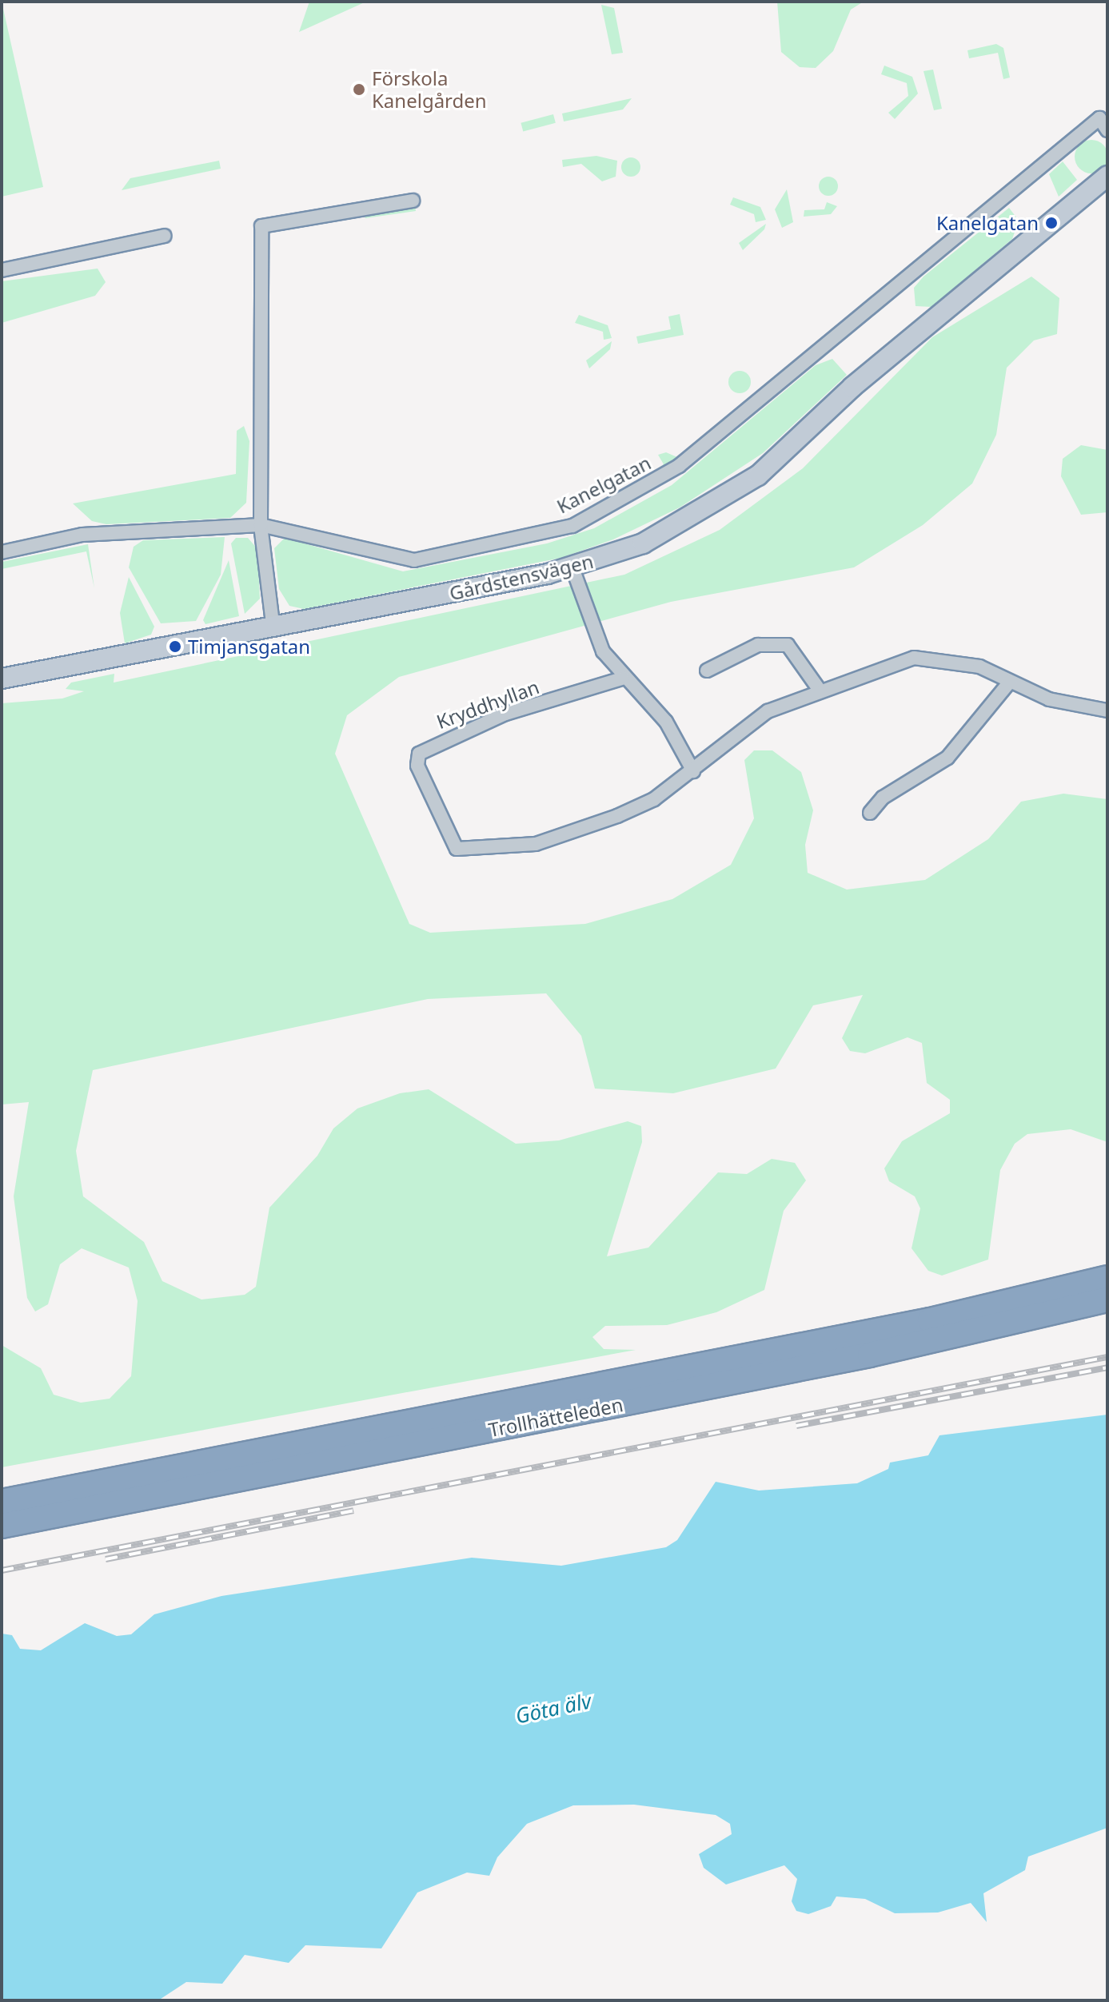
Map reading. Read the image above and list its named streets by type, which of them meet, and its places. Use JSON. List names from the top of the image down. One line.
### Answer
{"streets":{"highway":["Trollhätteleden"],"street":["Kanelgatan","Gårdstensvägen","Kryddhyllan"]},"water":["Göta älv"],"places":["Förskola Kanelgården","Kanelgatan","Timjansgatan"]}
